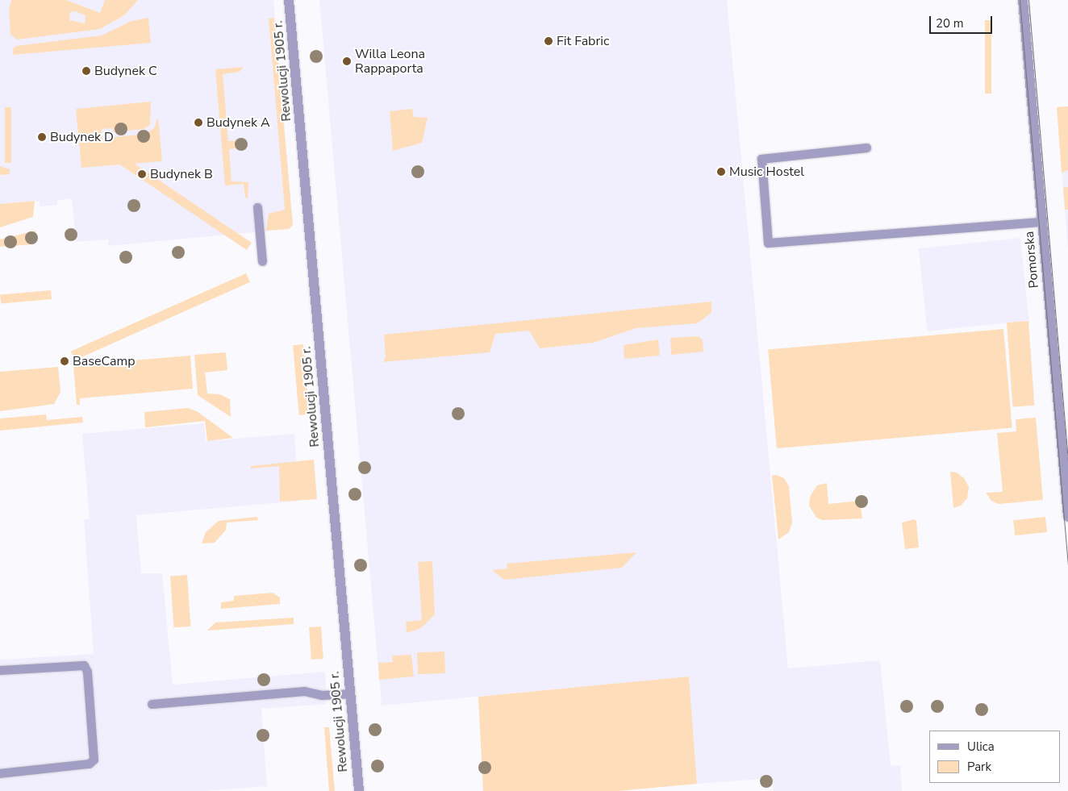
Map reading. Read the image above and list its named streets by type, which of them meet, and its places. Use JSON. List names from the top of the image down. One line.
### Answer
{"streets":{"street":["Rewolucji 1905 r.","Pomorska"]},"places":["Fit Fabric","Willa Leona Rappaporta","Budynek C","Budynek A","Budynek D","Music Hostel","Budynek B","BaseCamp"],"legend":["Ulica","Park"],"scale_bar":"20 m"}
